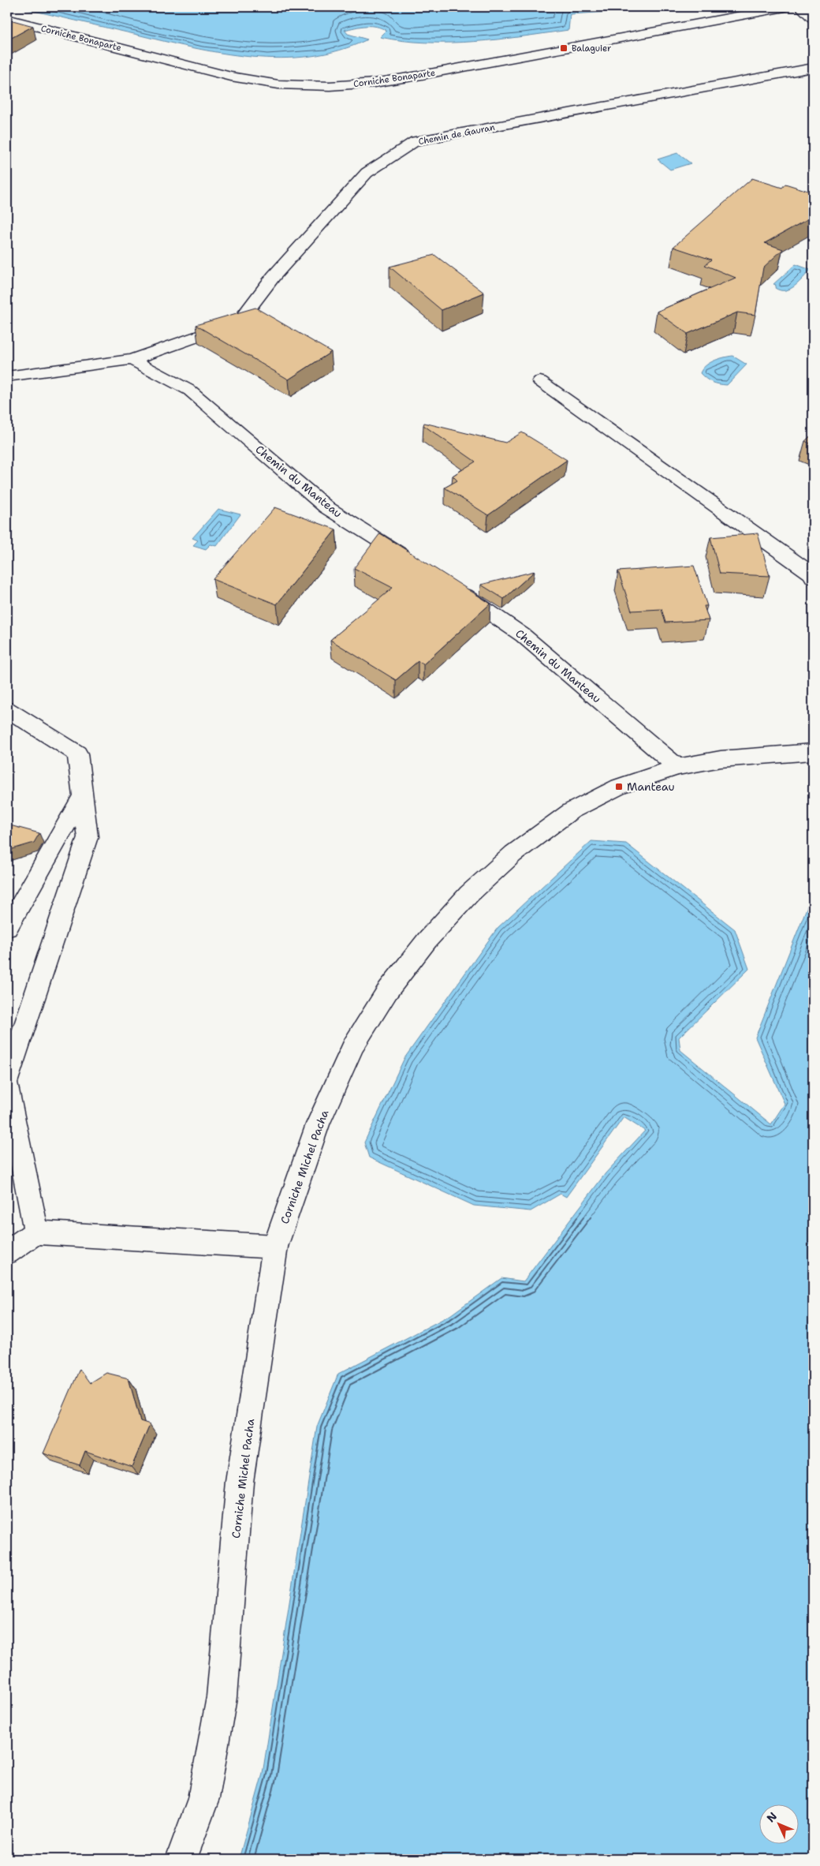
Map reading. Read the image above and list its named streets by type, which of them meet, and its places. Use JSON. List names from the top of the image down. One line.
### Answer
{"streets":{"main road":["Corniche Bonaparte","Chemin de Gauran","Chemin du Manteau","Corniche Michel Pacha"]},"crossings":[["Chemin de Gauran","Chemin du Manteau"],["Chemin du Manteau","Corniche Michel Pacha"]],"places":{"transit":["Balaguier","Manteau"]},"north":"top left"}
